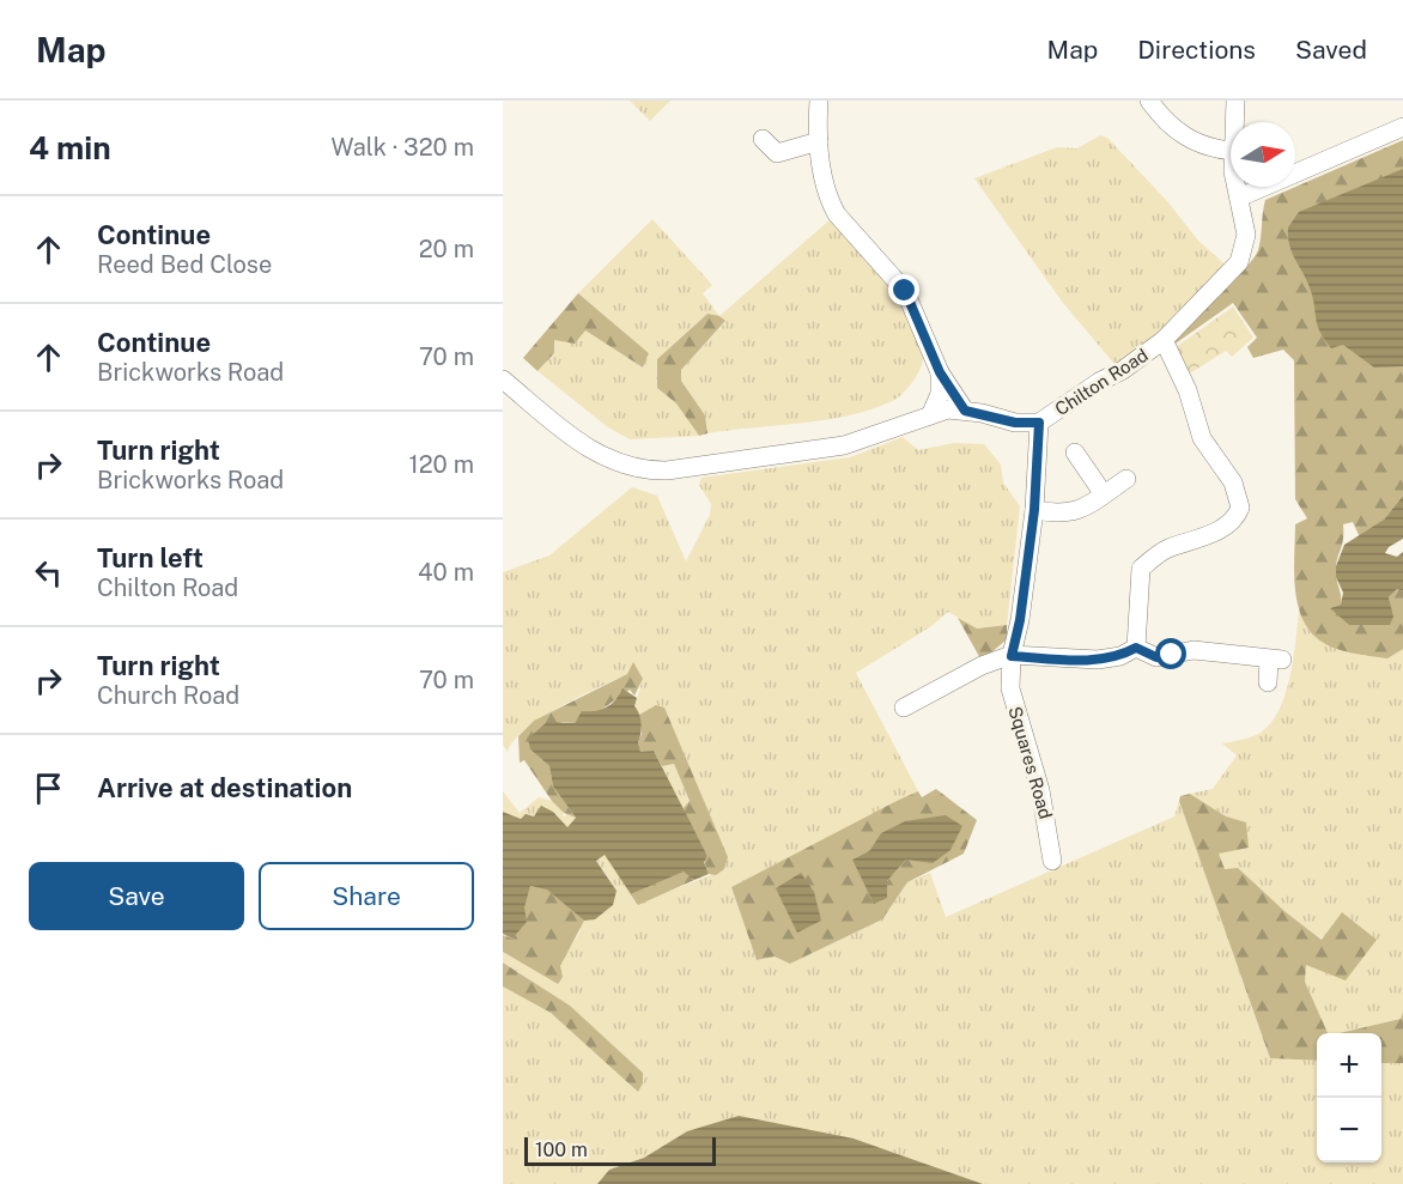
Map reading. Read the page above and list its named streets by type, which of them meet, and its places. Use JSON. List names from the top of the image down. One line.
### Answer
{"streets":{"street":["Chilton Road","Squares Road"]},"crossings":[["Chilton Road","Squares Road"]],"scale_bar":"100 m","north":"right","page":{"header":"Map","nav":["Map","Directions","Saved"],"heading":["4 min","Walk · 320 m"],"list":[["Continue","Reed Bed Close","20 m"],["Continue","Brickworks Road","70 m"],["Turn right","Brickworks Road","120 m"],["Turn left","Chilton Road","40 m"],["Turn right","Church Road","70 m"],"Arrive at destination"],"buttons":["Save","Share"],"map_buttons":["+","−"],"scale":"100 m"}}
